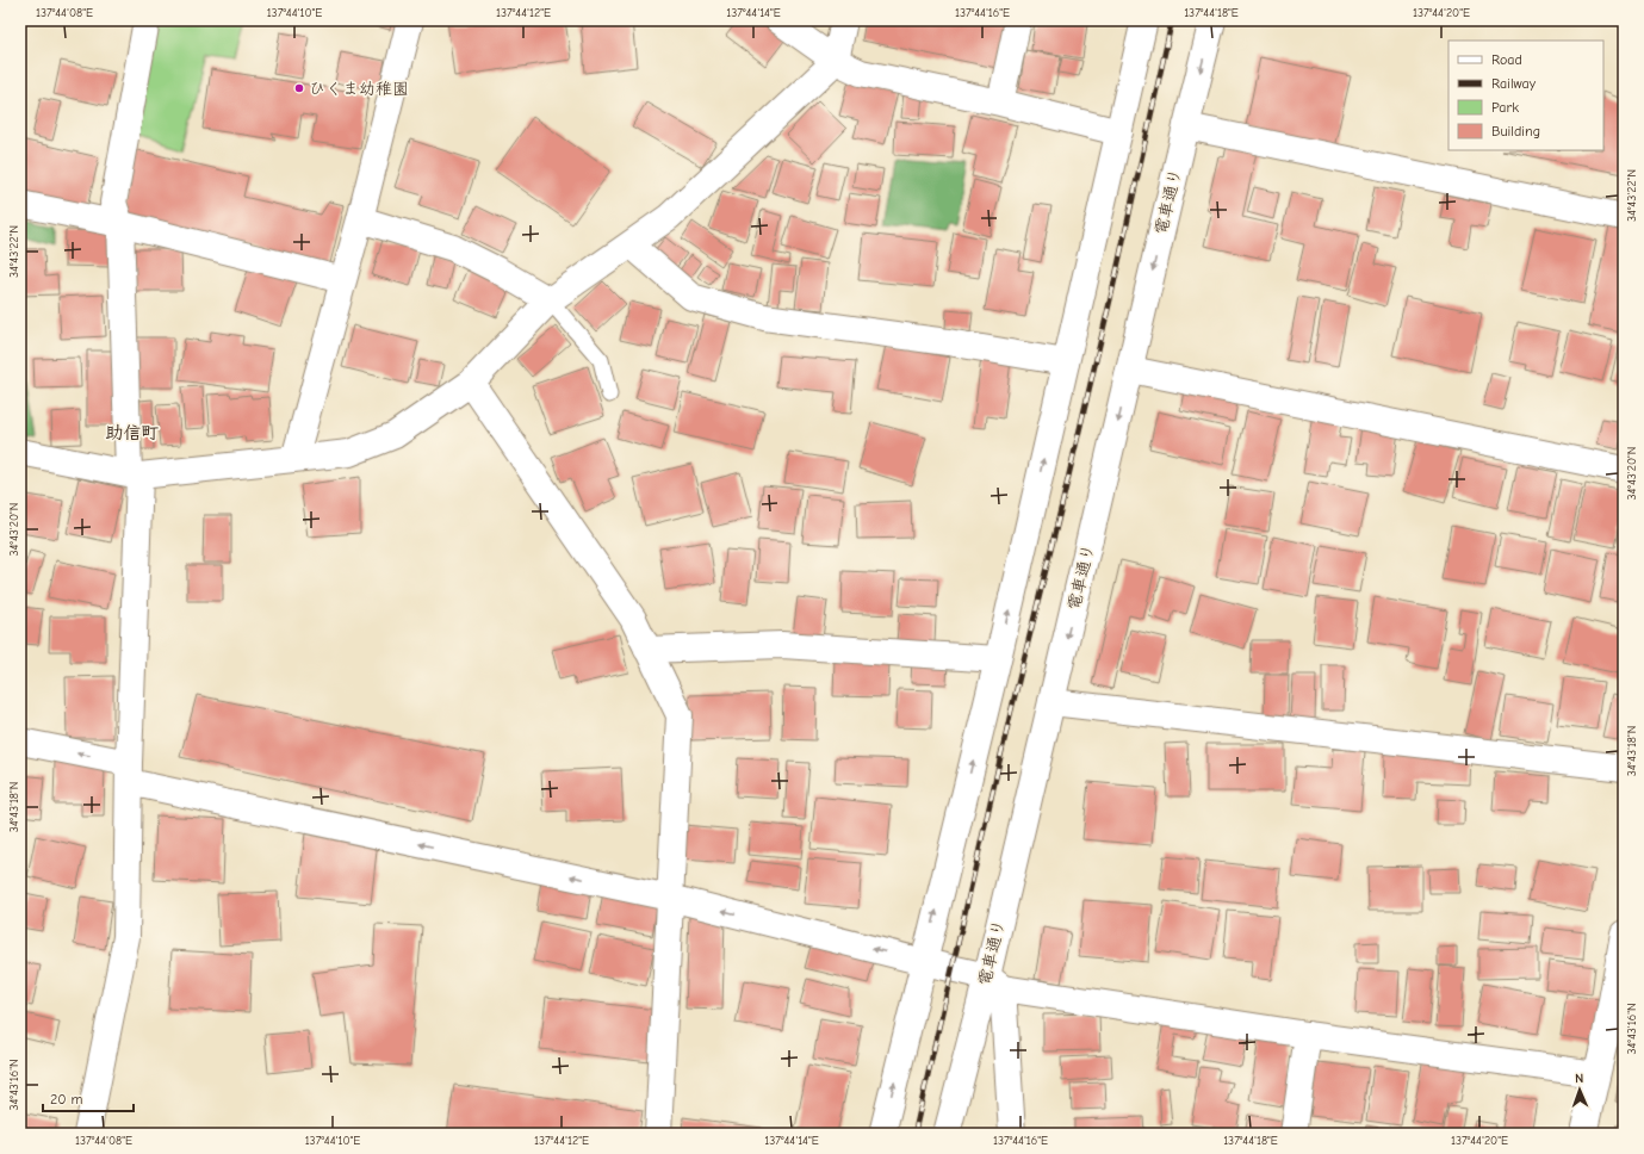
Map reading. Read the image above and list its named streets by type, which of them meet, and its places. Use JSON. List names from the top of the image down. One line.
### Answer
{"streets":{"street":["電車通り"]},"districts":["助信町"],"places":["ひくま幼稚園"],"legend":["Road","Railway","Park","Building"],"scale_bar":"20 m","north":"top","coordinates":["137°44'08\"E","137°44'10\"E","137°44'12\"E","137°44'14\"E","137°44'16\"E","137°44'18\"E","137°44'20\"E","34°43'22\"N","34°43'20\"N","34°43'18\"N","34°43'16\"N"]}
